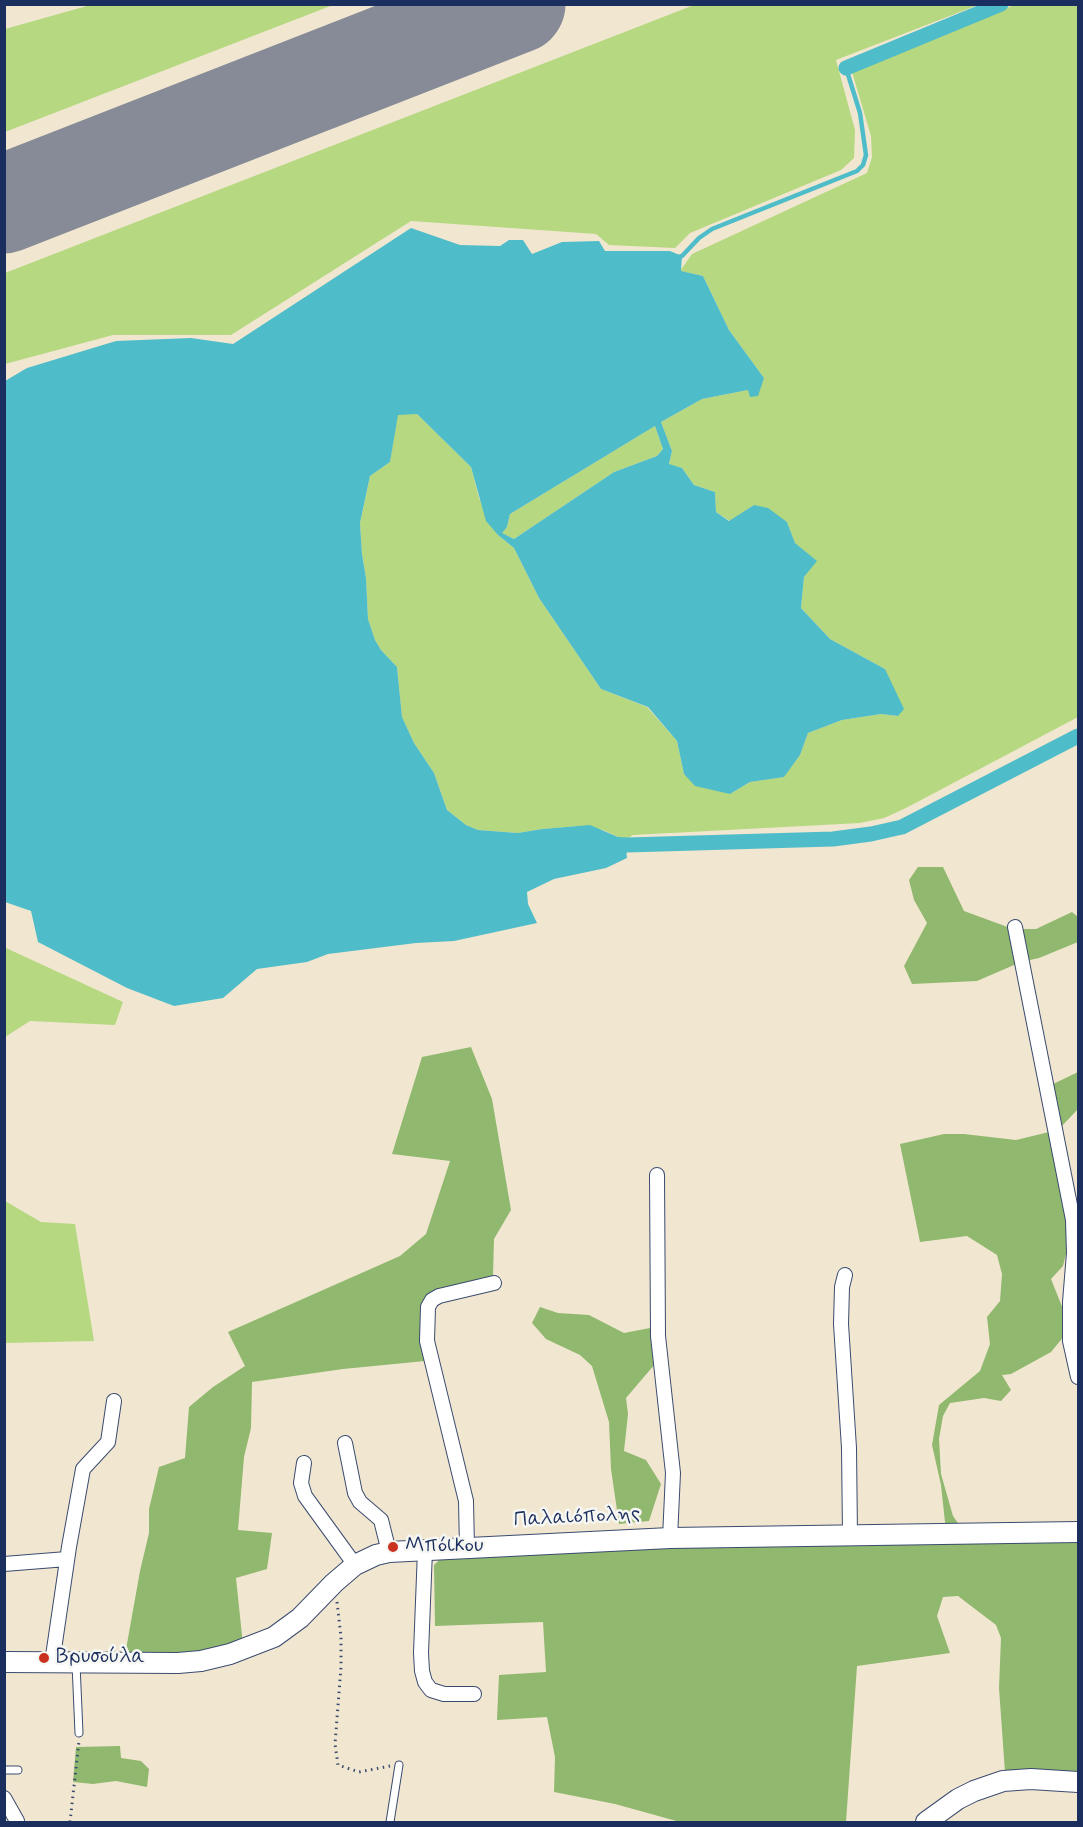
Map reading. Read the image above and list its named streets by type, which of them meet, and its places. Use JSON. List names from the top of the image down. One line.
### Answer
{"streets":{"main road":["Παλαιόπολης"]},"places":["Μπόικου","Βρυσούλα"]}
